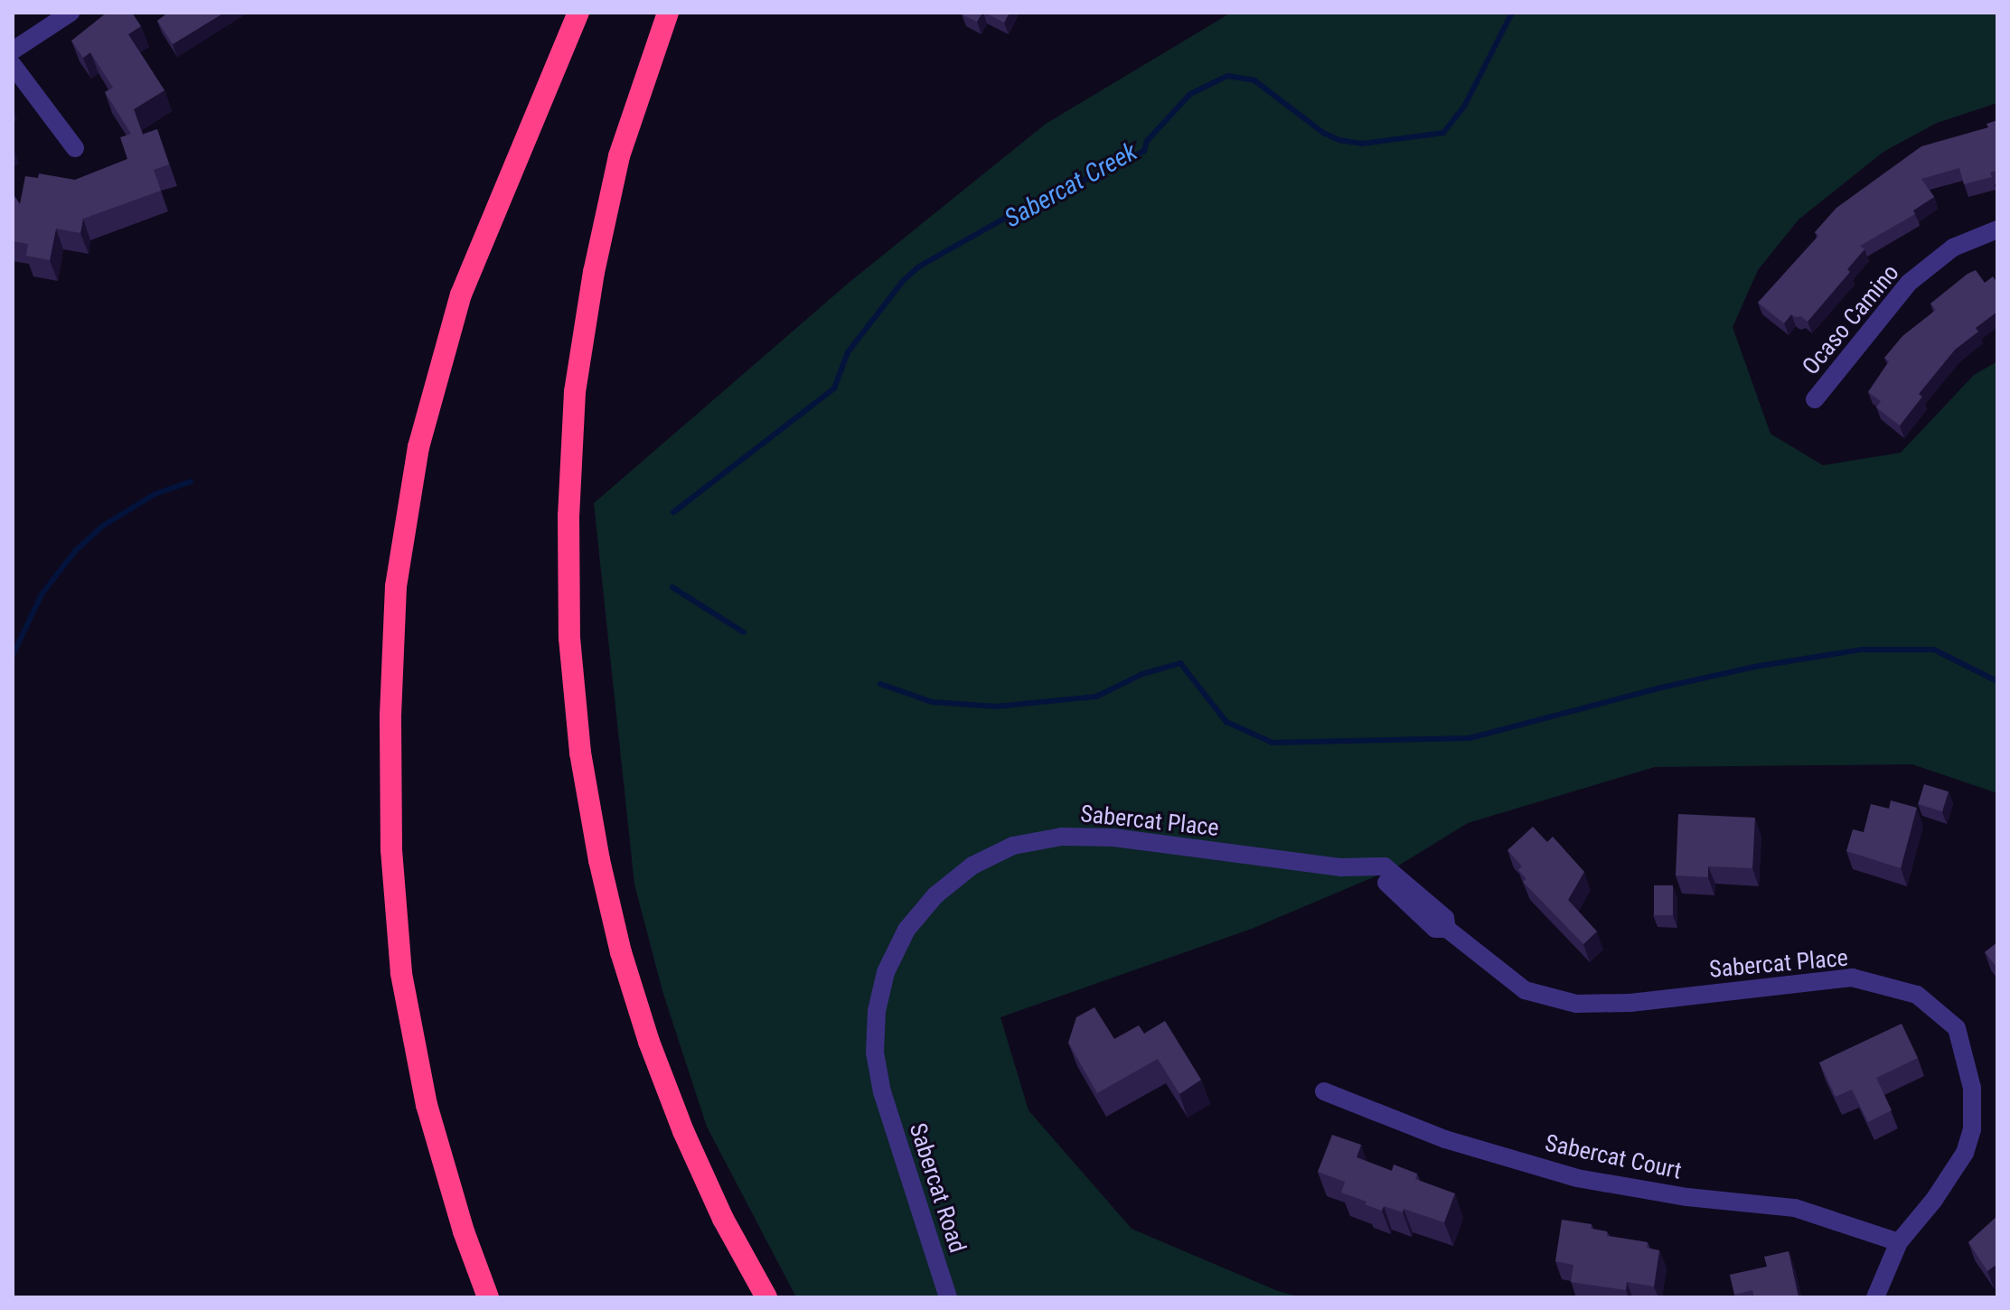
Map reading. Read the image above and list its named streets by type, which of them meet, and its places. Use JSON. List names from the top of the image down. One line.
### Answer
{"streets":{"street":["Ocaso Camino","Sabercat Place","Sabercat Court","Sabercat Road"]},"crossings":[["Sabercat Place","Sabercat Court"],["Sabercat Place","Sabercat Road"]],"water":["Sabercat Creek"]}
